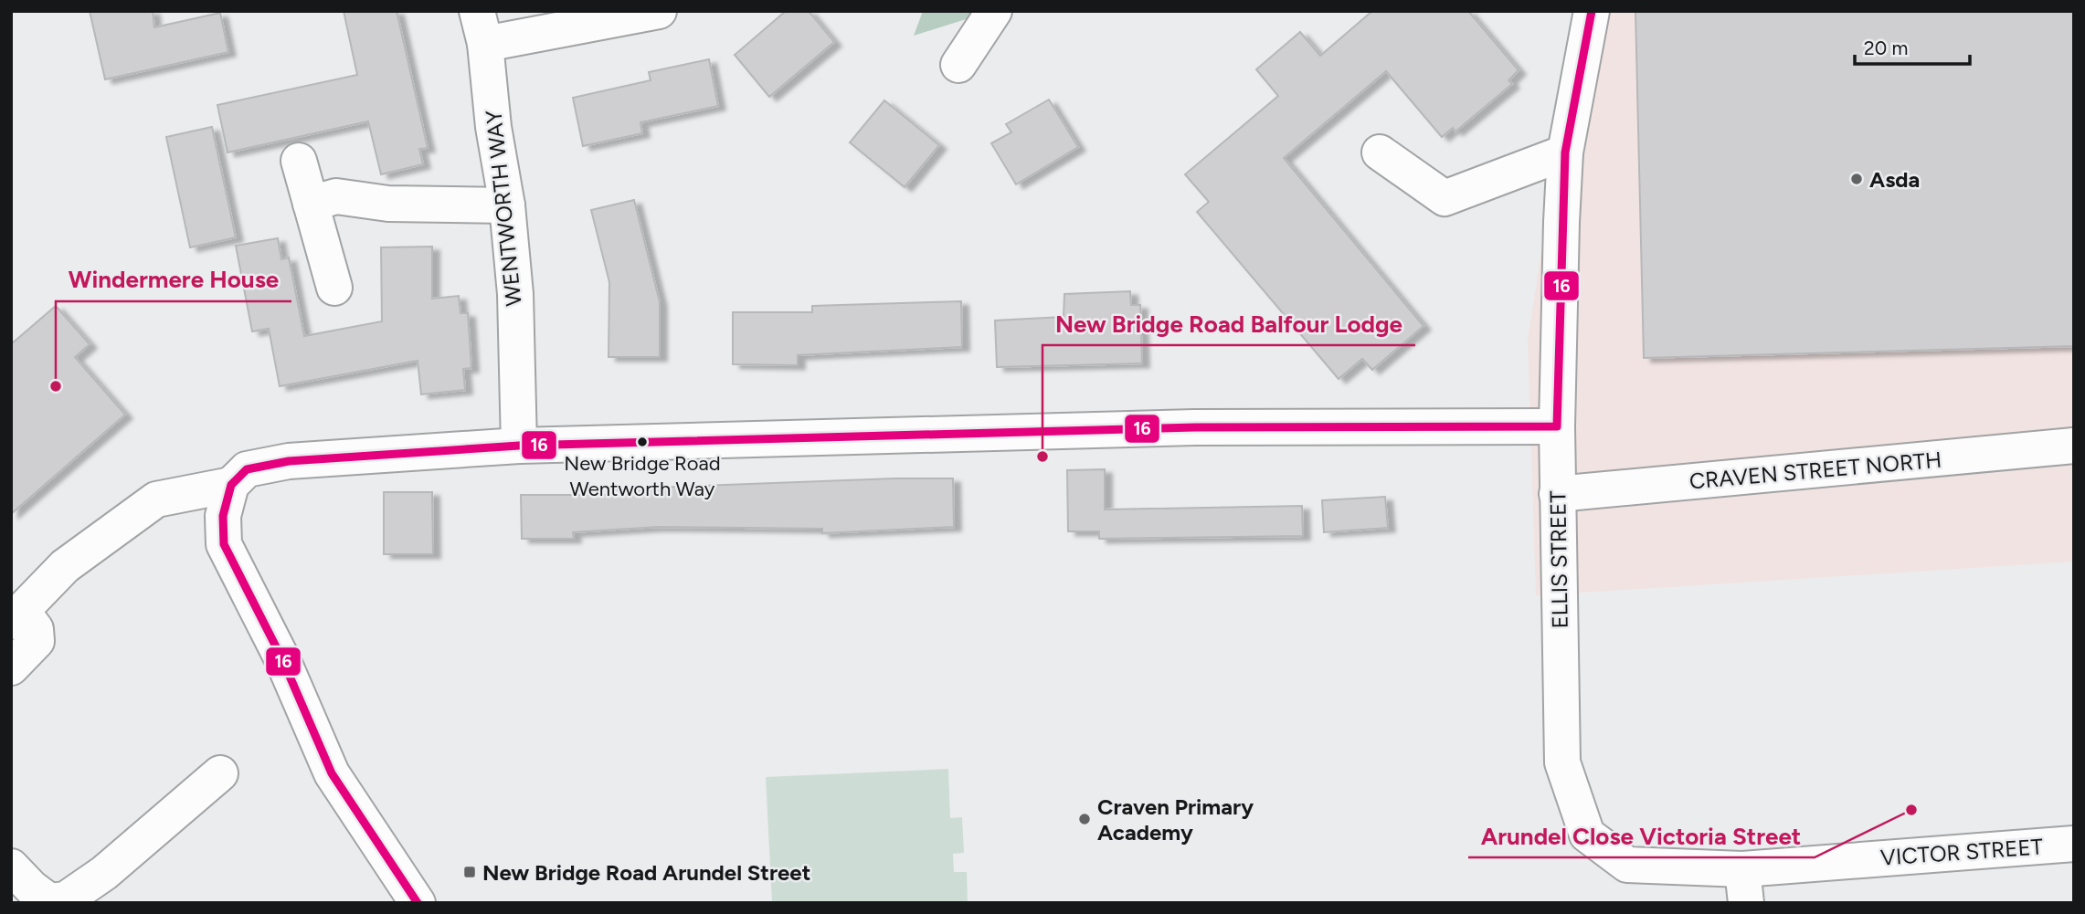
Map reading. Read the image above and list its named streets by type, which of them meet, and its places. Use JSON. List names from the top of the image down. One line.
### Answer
{"streets":{"street":["WENTWORTH WAY","CRAVEN STREET NORTH","ELLIS STREET","VICTOR STREET"]},"crossings":[["CRAVEN STREET NORTH","ELLIS STREET"],["ELLIS STREET","VICTOR STREET"]],"places":{"other":["Asda","Windermere House","New Bridge Road Wentworth Way","New Bridge Road Balfour Lodge","Arundel Close Victoria Street","Craven Primary Academy"],"transit":["New Bridge Road Arundel Street"]},"lines":["transit line 16"],"scale_bar":"20 m"}
